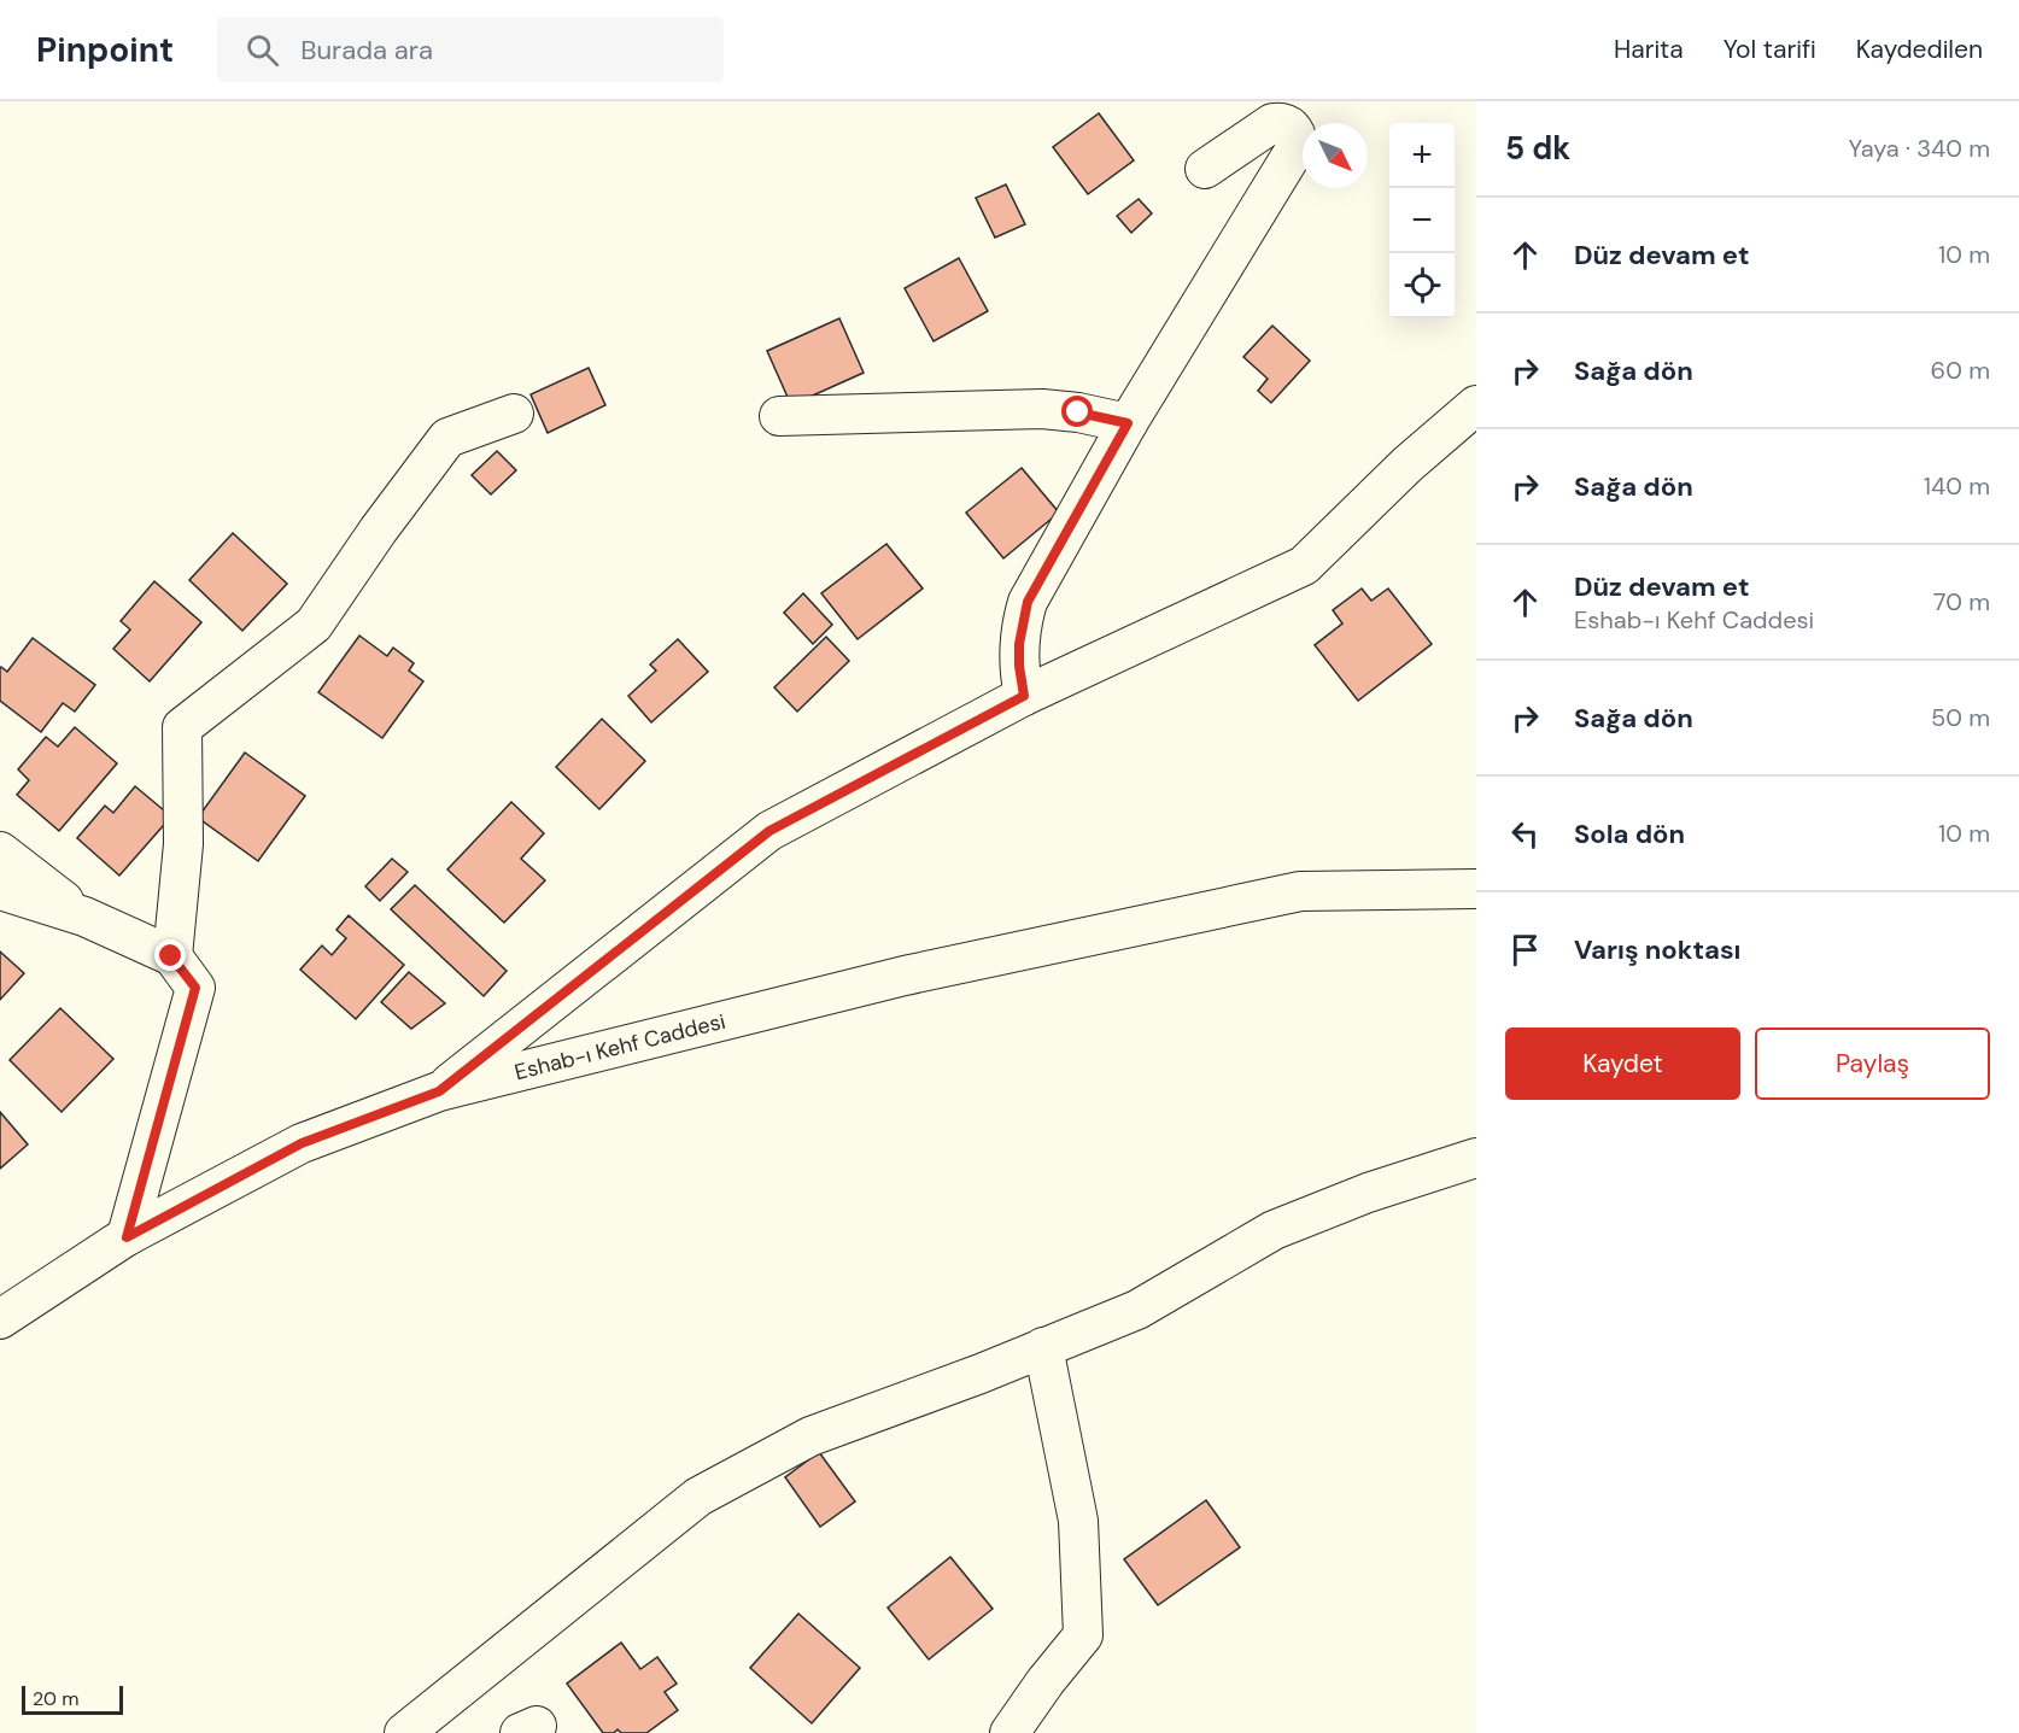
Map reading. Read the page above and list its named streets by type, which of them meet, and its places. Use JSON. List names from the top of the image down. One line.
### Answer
{"streets":{"street":["Eshab-ı Kehf Caddesi"]},"scale_bar":"20 m","north":"bottom right","page":{"header":"Pinpoint","search":"Burada ara","nav":["Harita","Yol tarifi","Kaydedilen"],"heading":["5 dk","Yaya · 340 m"],"map_buttons":["+","−"],"list":[["Düz devam et","10 m"],["Sağa dön","60 m"],["Sağa dön","140 m"],["Düz devam et","Eshab-ı Kehf Caddesi","70 m"],["Sağa dön","50 m"],["Sola dön","10 m"],"Varış noktası"],"buttons":["Kaydet","Paylaş"],"scale":"20 m"}}
